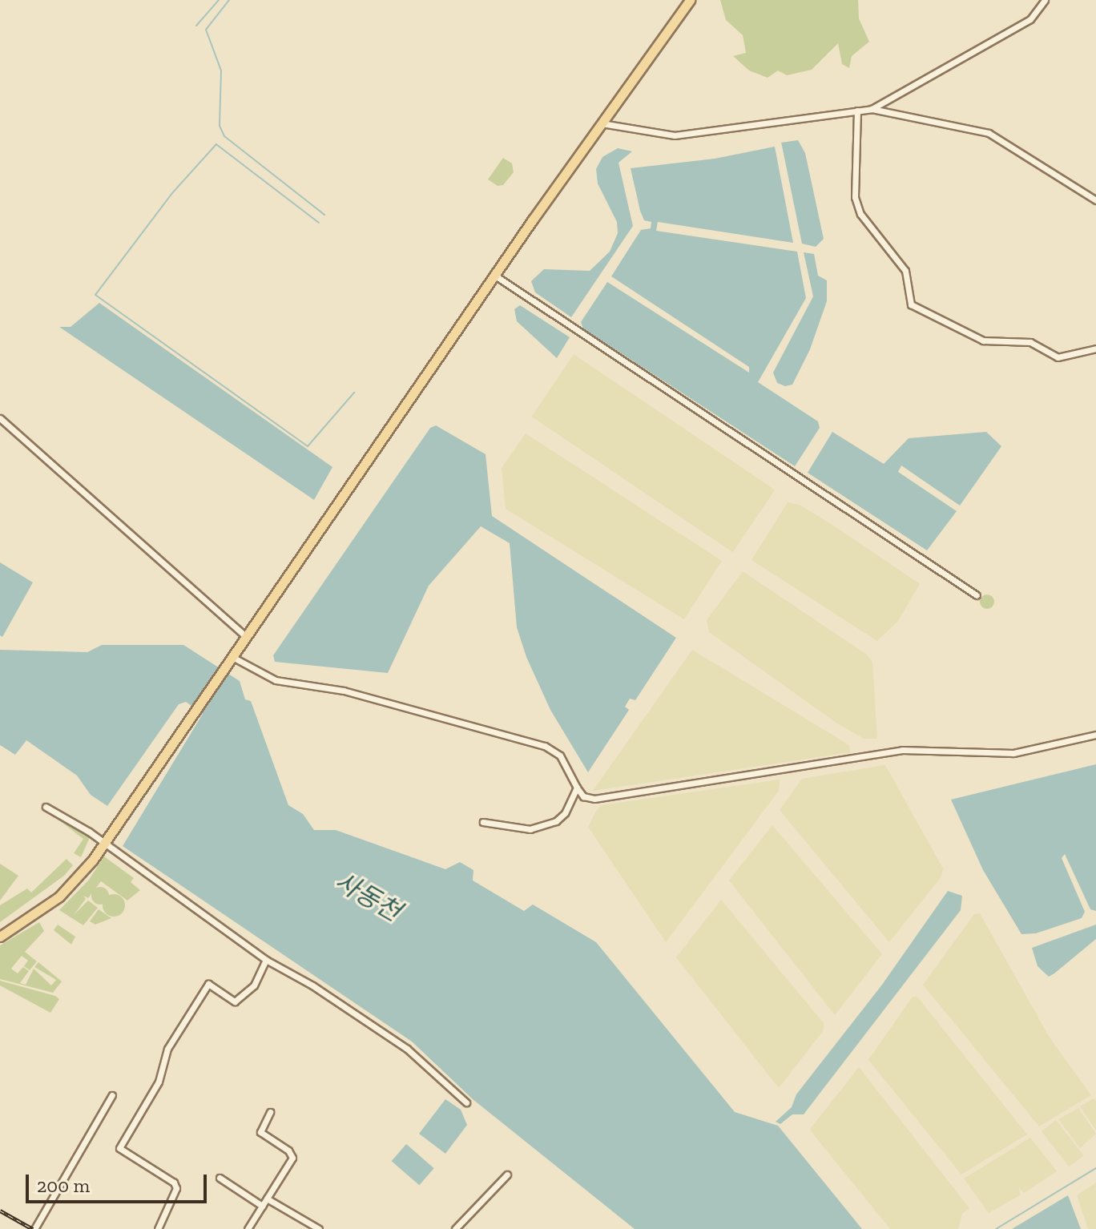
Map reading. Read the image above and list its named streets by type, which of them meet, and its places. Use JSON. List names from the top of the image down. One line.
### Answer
{"water":["사동천"],"scale_bar":"200 m"}
